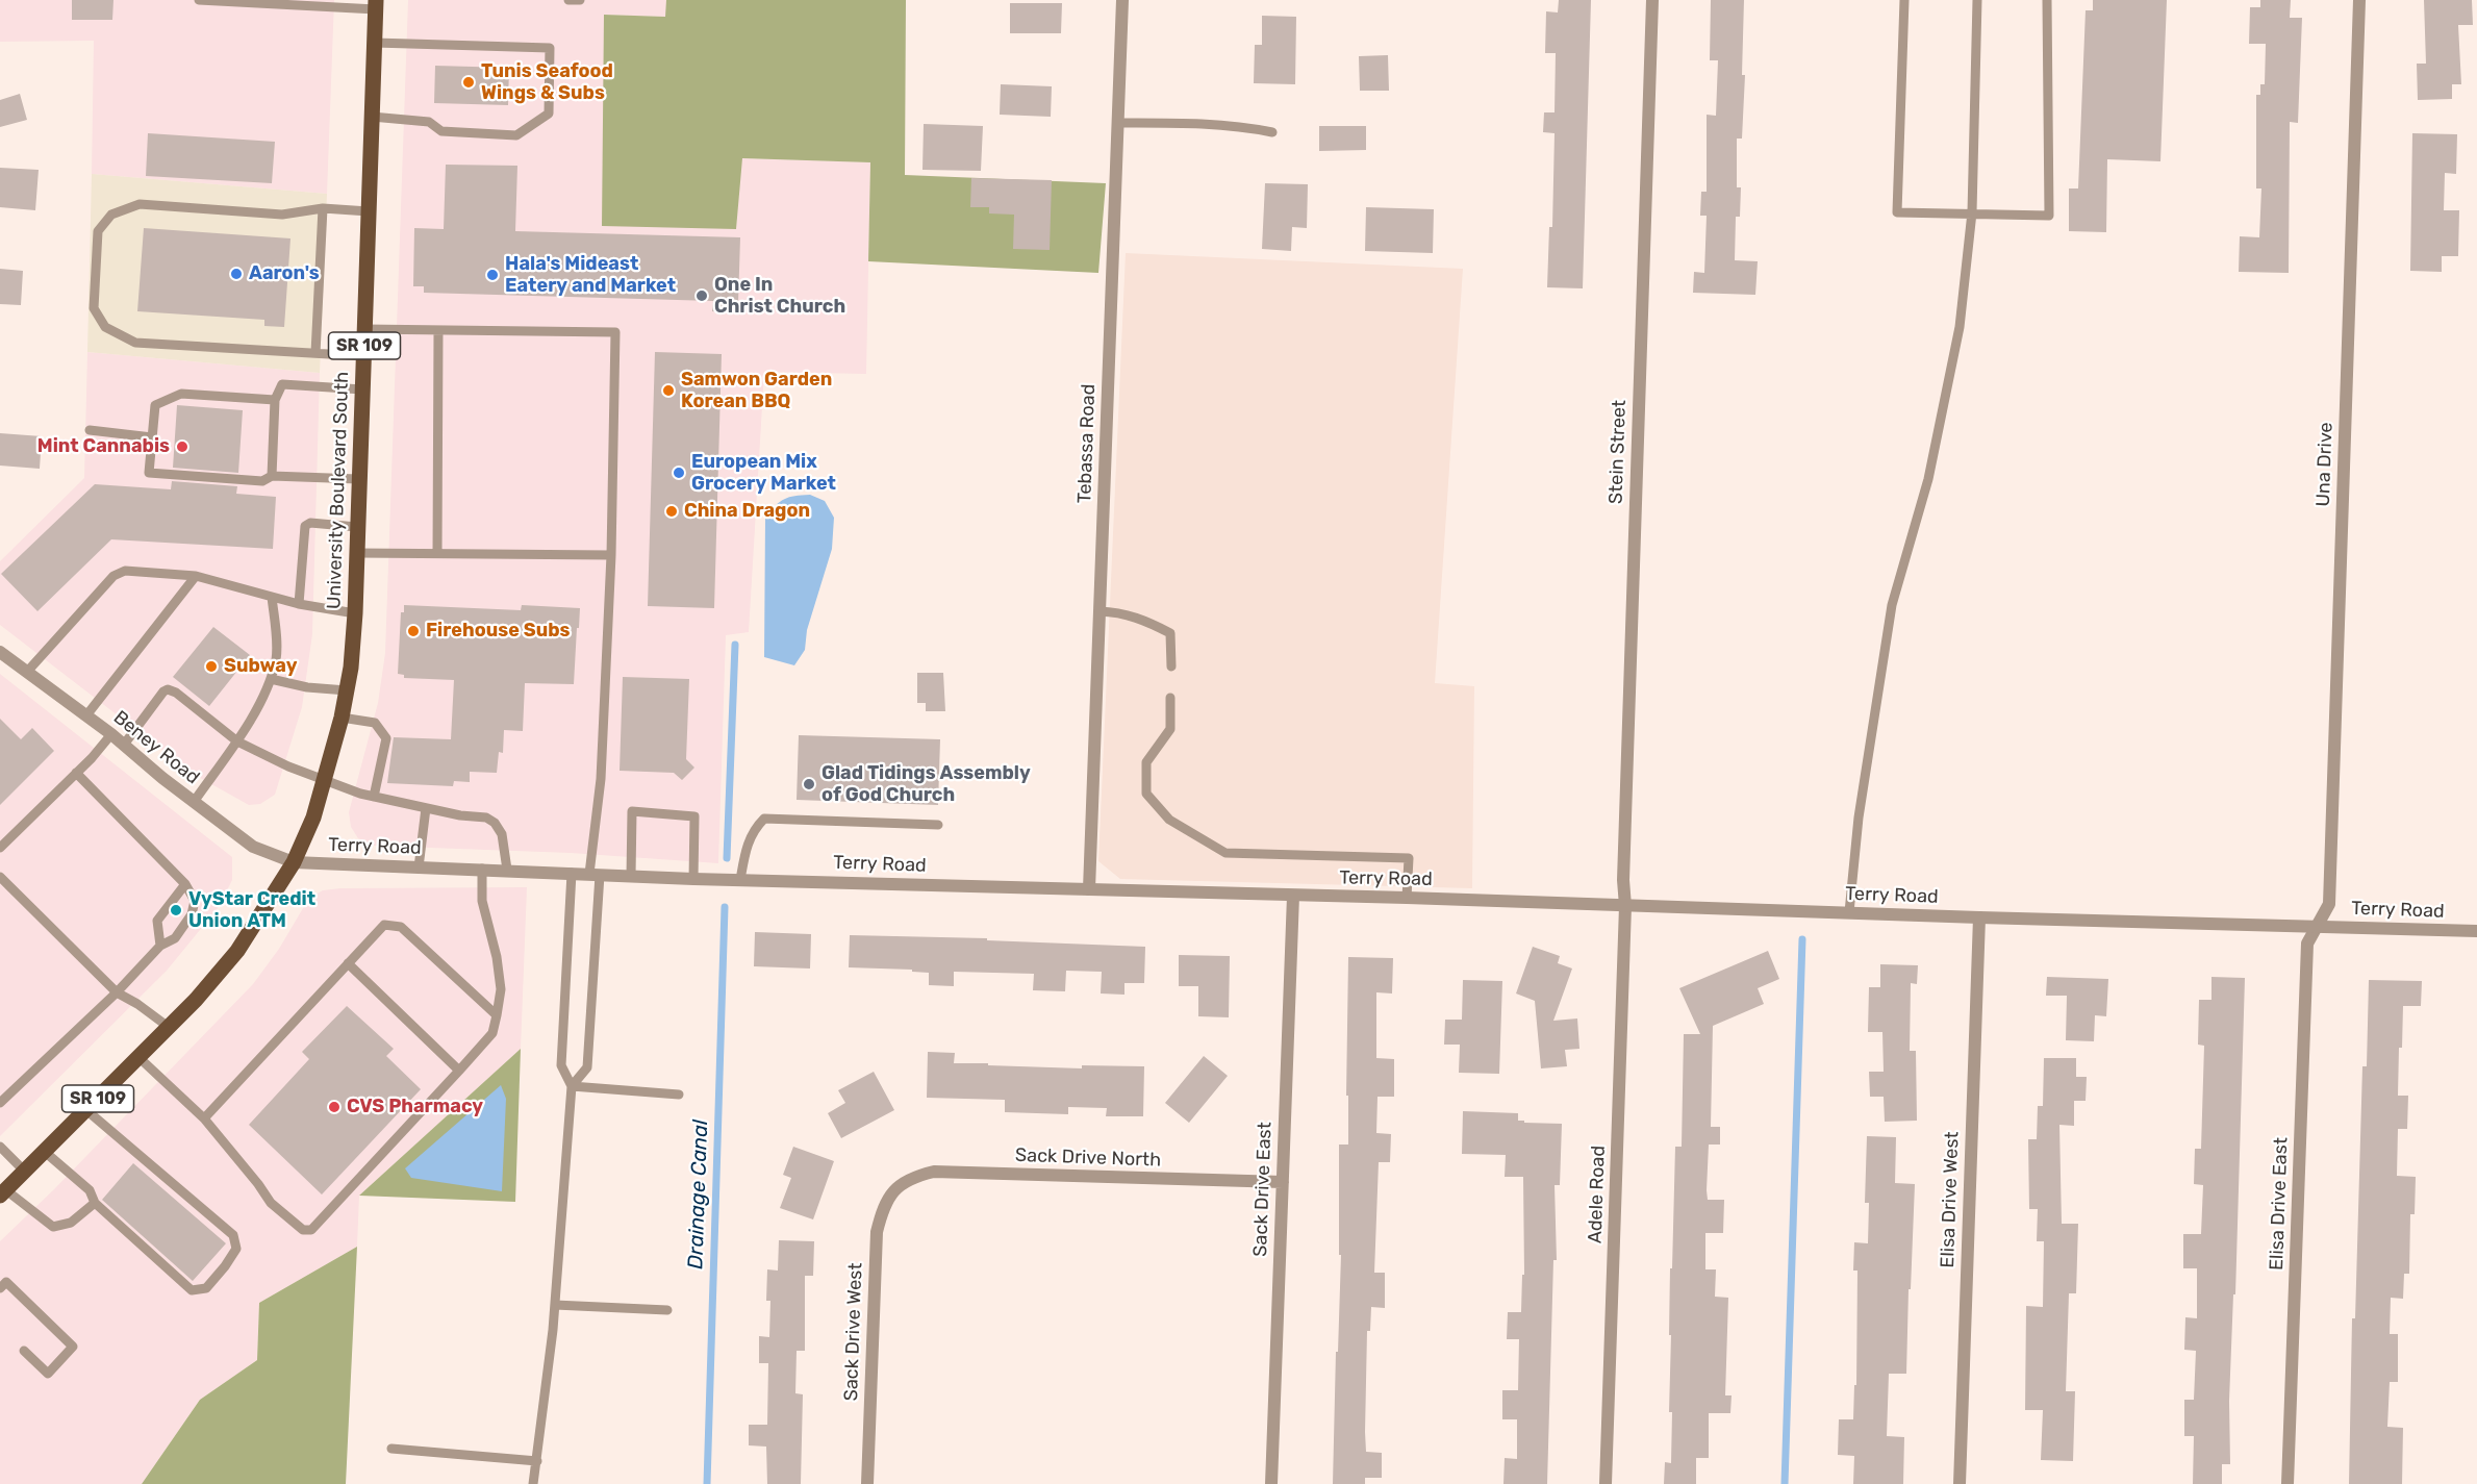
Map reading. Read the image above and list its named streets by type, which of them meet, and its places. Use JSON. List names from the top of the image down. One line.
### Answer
{"streets":{"main road":["SR 109","University Boulevard South"],"street":["Tebassa Road","Stein Street","Una Drive","Beney Road","Terry Road","Sack Drive North","Sack Drive East","Adele Road","Elisa Drive West","Elisa Drive East","Sack Drive West"]},"crossings":[["SR 109","University Boulevard South"],["SR 109","Beney Road"],["SR 109","Terry Road"],["Tebassa Road","Terry Road"],["Stein Street","Terry Road"],["Stein Street","Adele Road"],["Una Drive","Terry Road"],["Una Drive","Elisa Drive East"],["University Boulevard South","Beney Road"],["University Boulevard South","Terry Road"],["Beney Road","Terry Road"],["Terry Road","Sack Drive East"],["Terry Road","Adele Road"],["Terry Road","Elisa Drive West"],["Terry Road","Elisa Drive East"],["Sack Drive North","Sack Drive East"],["Sack Drive North","Sack Drive West"]],"water":["Drainage Canal"],"places":["Tunis Seafood Wings & Subs","Aaron's","Hala's Mideast Eatery and Market","One In Christ Church","Samwon Garden Korean BBQ","Mint Cannabis","European Mix Grocery Market","China Dragon","Firehouse Subs","Subway","Glad Tidings Assembly of God Church","VyStar Credit Union ATM","CVS Pharmacy"]}
